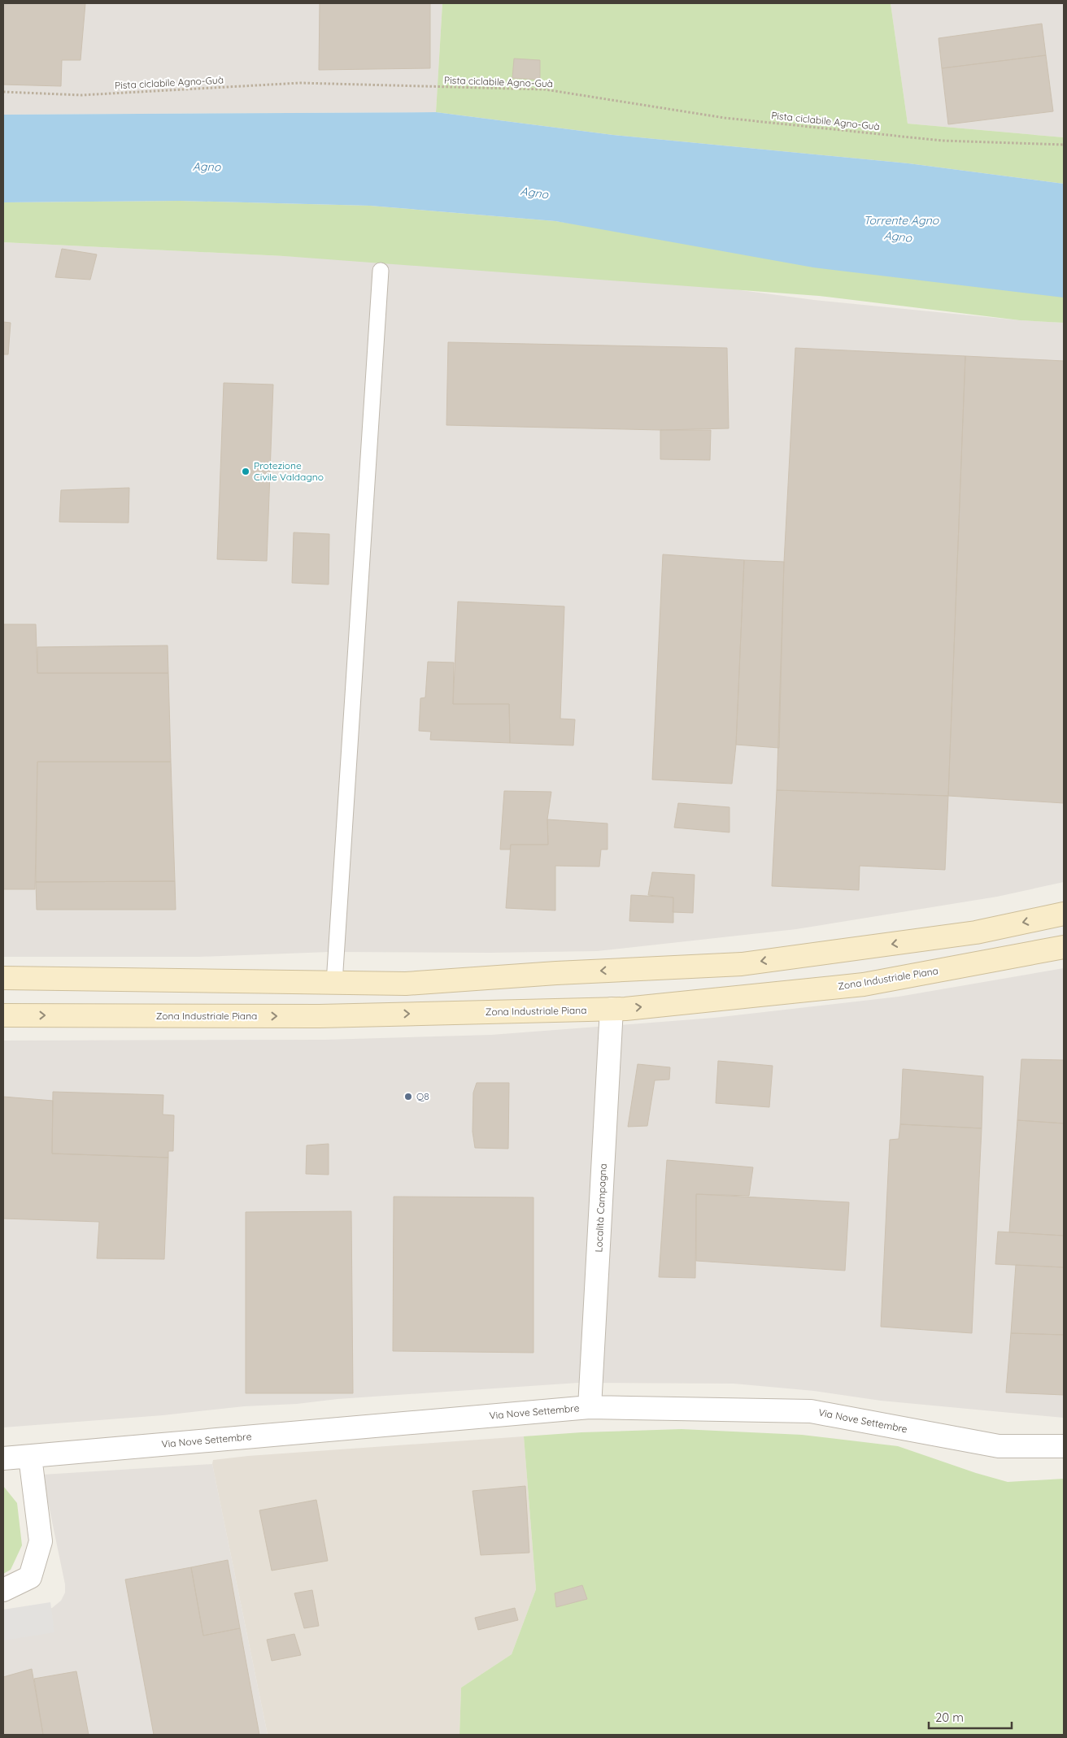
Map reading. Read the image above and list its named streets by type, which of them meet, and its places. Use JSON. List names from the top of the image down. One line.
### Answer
{"streets":{"main road":["Zona Industriale Piana"],"street":["Località Campagna","Via Nove Settembre"],"path":["Pista ciclabile Agno-Guà"]},"crossings":[["Zona Industriale Piana","Località Campagna"],["Località Campagna","Via Nove Settembre"]],"water":["Agno","Torrente Agno"],"places":["Protezione Civile Valdagno","Q8"],"scale_bar":"20 m"}
